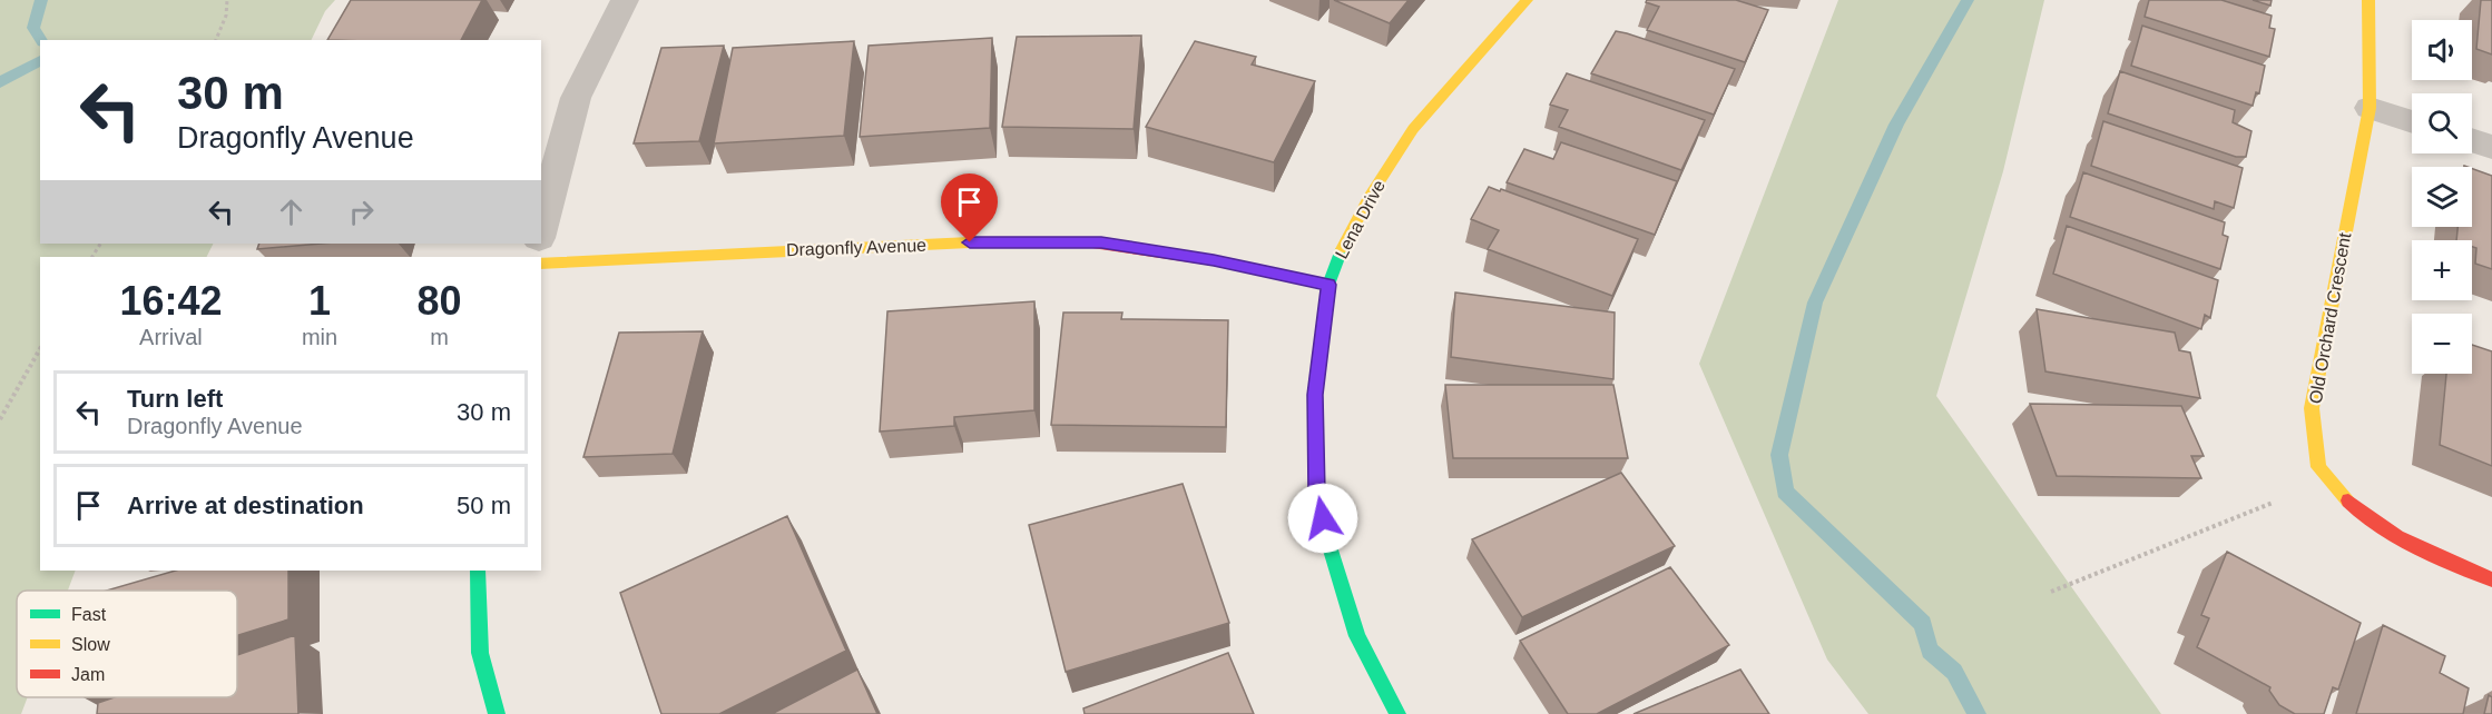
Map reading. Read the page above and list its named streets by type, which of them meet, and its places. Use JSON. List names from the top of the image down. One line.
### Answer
{"streets":{"street":["Lena Drive","Dragonfly Avenue","Old Orchard Crescent"]},"crossings":[["Lena Drive","Dragonfly Avenue"]],"legend":["Fast","Slow","Jam"],"page":{"map_buttons":["+","−"],"turn":["30 m","Dragonfly Avenue"],"eta":["16:42","Arrival","1","min","80","m"],"list":[{"name":"Turn left","note":"Dragonfly Avenue","value":"30 m"},{"name":"Arrive at destination","value":"50 m"}]}}
